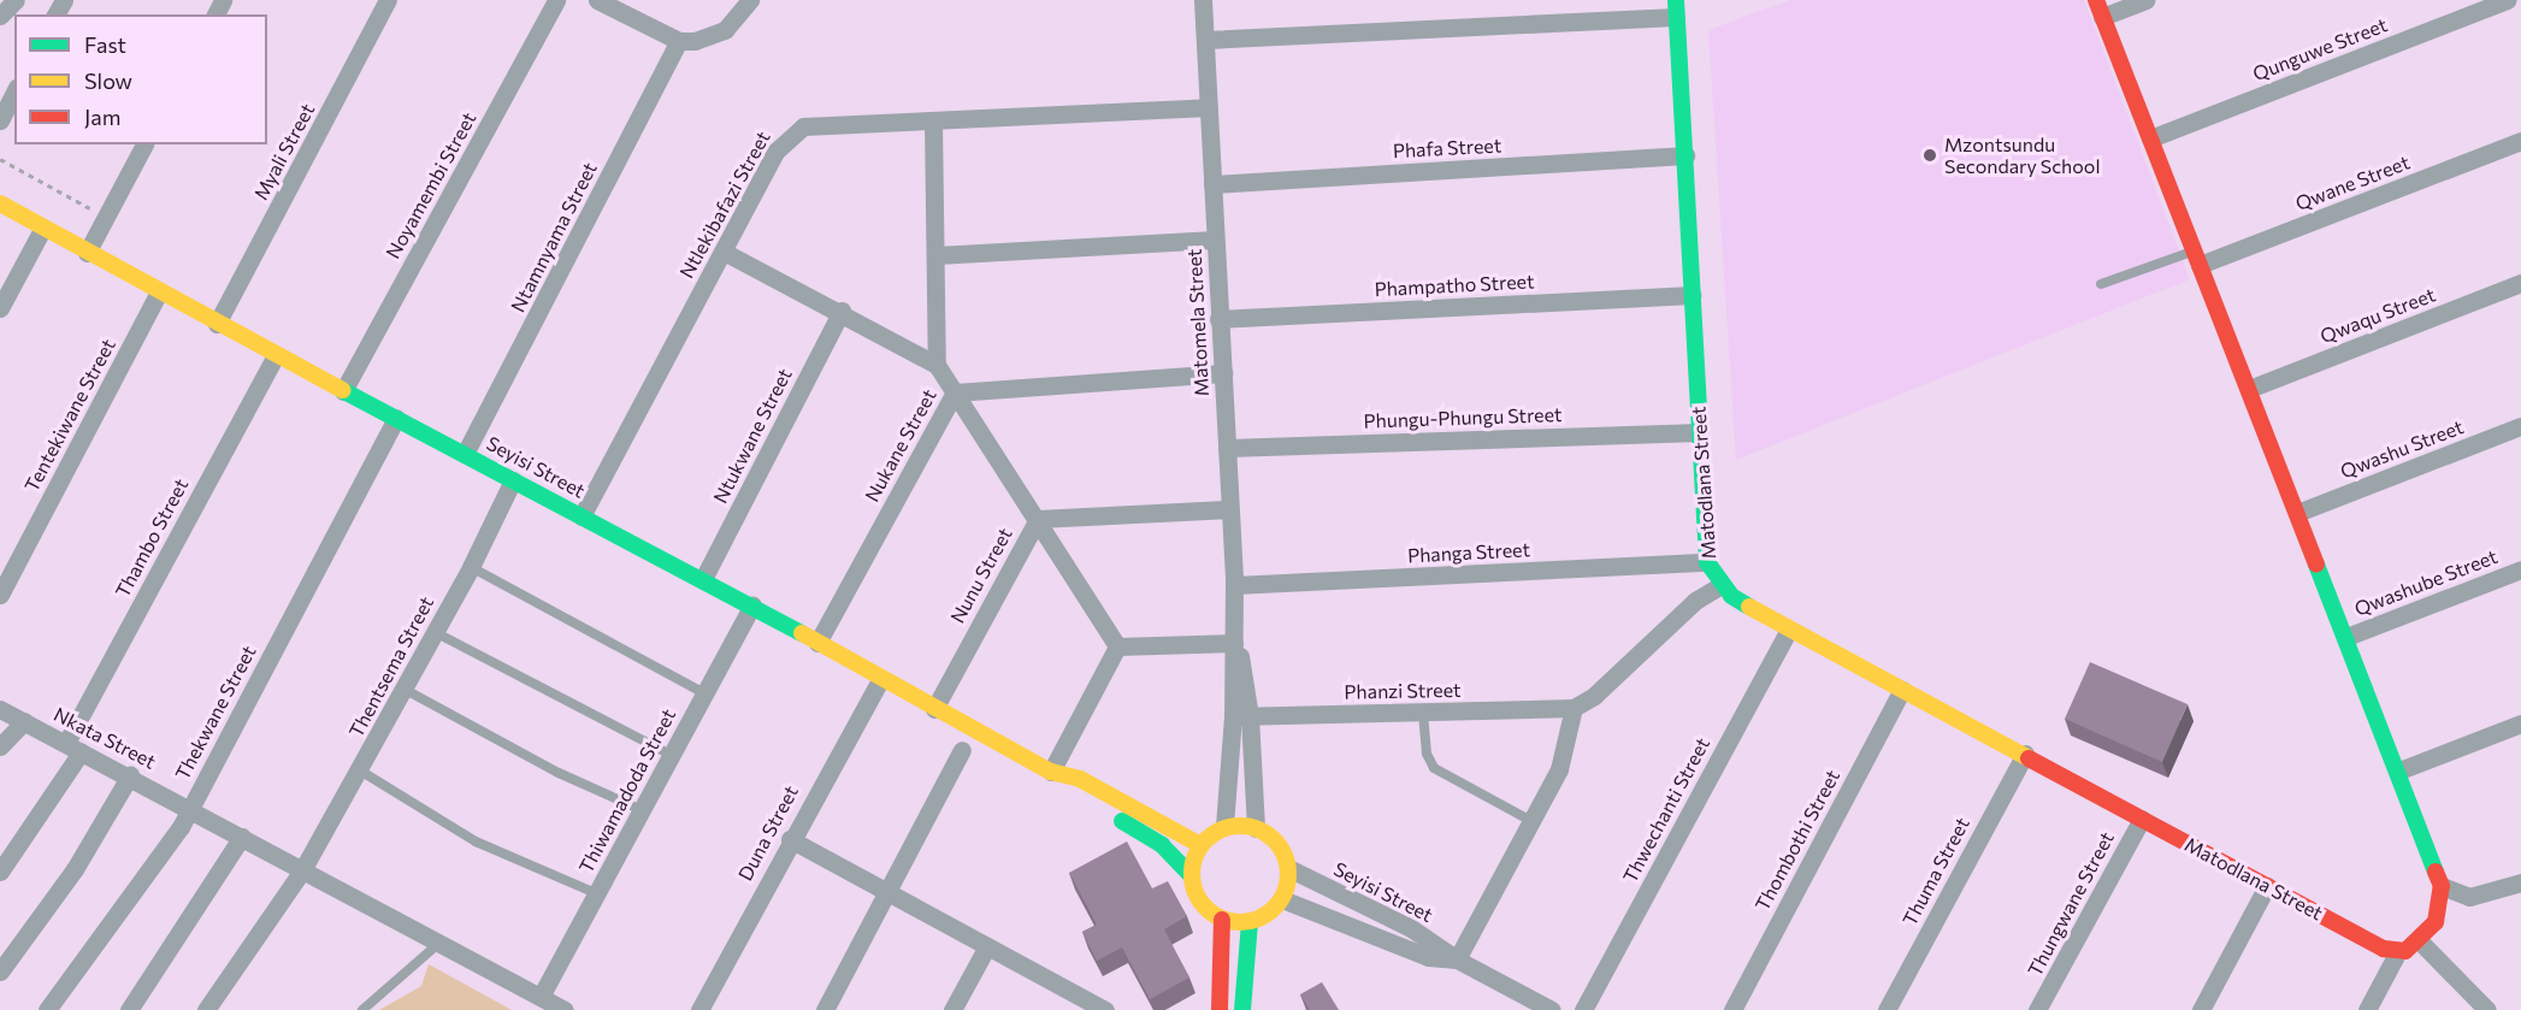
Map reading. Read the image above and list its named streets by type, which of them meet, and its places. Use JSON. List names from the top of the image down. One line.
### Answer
{"streets":{"street":["Qunguwe Street","Phafa Street","Myali Street","Qwane Street","Noyamembi Street","Ntlekibafazi Street","Ntamnyama Street","Phampatho Street","Qwaqu Street","Matomela Street","Tentekiwane Street","Phungu-Phungu Street","Ntukwane Street","Nukane Street","Qwashu Street","Seyisi Street","Matodlana Street","Thambo Street","Phanga Street","Nunu Street","Qwashube Street","Thentsema Street","Phanzi Street","Thekwane Street","Nkata Street","Thiwamadoda Street","Thwechanti Street","Duna Street","Thombothi Street","Thuma Street","Thungwane Street"]},"crossings":[["Phafa Street","Matomela Street"],["Phafa Street","Matodlana Street"],["Myali Street","Seyisi Street"],["Noyamembi Street","Seyisi Street"],["Ntlekibafazi Street","Matomela Street"],["Ntlekibafazi Street","Seyisi Street"],["Ntamnyama Street","Seyisi Street"],["Phampatho Street","Matomela Street"],["Phampatho Street","Matodlana Street"],["Matomela Street","Phungu-Phungu Street"],["Matomela Street","Nukane Street"],["Matomela Street","Seyisi Street"],["Matomela Street","Phanga Street"],["Matomela Street","Nunu Street"],["Matomela Street","Phanzi Street"],["Tentekiwane Street","Seyisi Street"],["Phungu-Phungu Street","Matodlana Street"],["Ntukwane Street","Seyisi Street"],["Nukane Street","Seyisi Street"],["Seyisi Street","Thambo Street"],["Seyisi Street","Nunu Street"],["Seyisi Street","Thentsema Street"],["Seyisi Street","Thekwane Street"],["Seyisi Street","Thiwamadoda Street"],["Seyisi Street","Duna Street"],["Matodlana Street","Phanga Street"],["Matodlana Street","Thwechanti Street"],["Matodlana Street","Thombothi Street"],["Matodlana Street","Thuma Street"],["Matodlana Street","Thungwane Street"],["Thambo Street","Nkata Street"],["Thentsema Street","Nkata Street"],["Thekwane Street","Nkata Street"]],"places":["Mzontsundu Secondary School"],"legend":["Fast","Slow","Jam"]}
